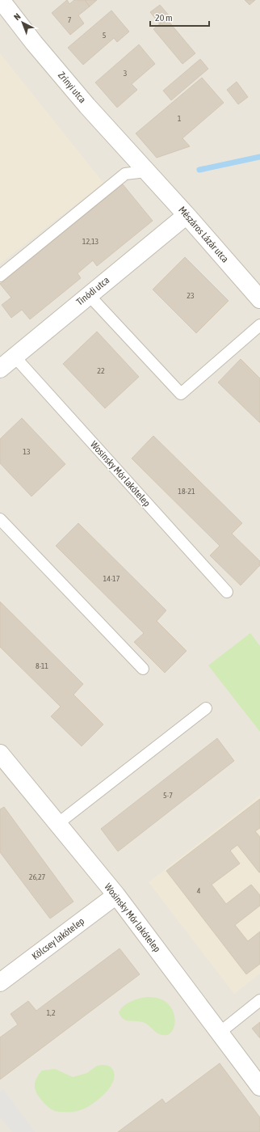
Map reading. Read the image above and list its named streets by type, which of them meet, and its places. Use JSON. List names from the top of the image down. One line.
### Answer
{"streets":{"street":["Zrínyi utca","Mészáros Lázár utca","Tinódi utca","Wosinsky Mór lakótelep","Kölcsey lakótelep"]},"crossings":[["Zrínyi utca","Mészáros Lázár utca"],["Mészáros Lázár utca","Tinódi utca"],["Tinódi utca","Wosinsky Mór lakótelep"],["Wosinsky Mór lakótelep","Kölcsey lakótelep"]],"house_numbers":["7","5","3","1","12,13","23","22","13","18-21","14-17","8-11","5-7","26,27","4","1,2"],"scale_bar":"20 m","north":"top left"}
